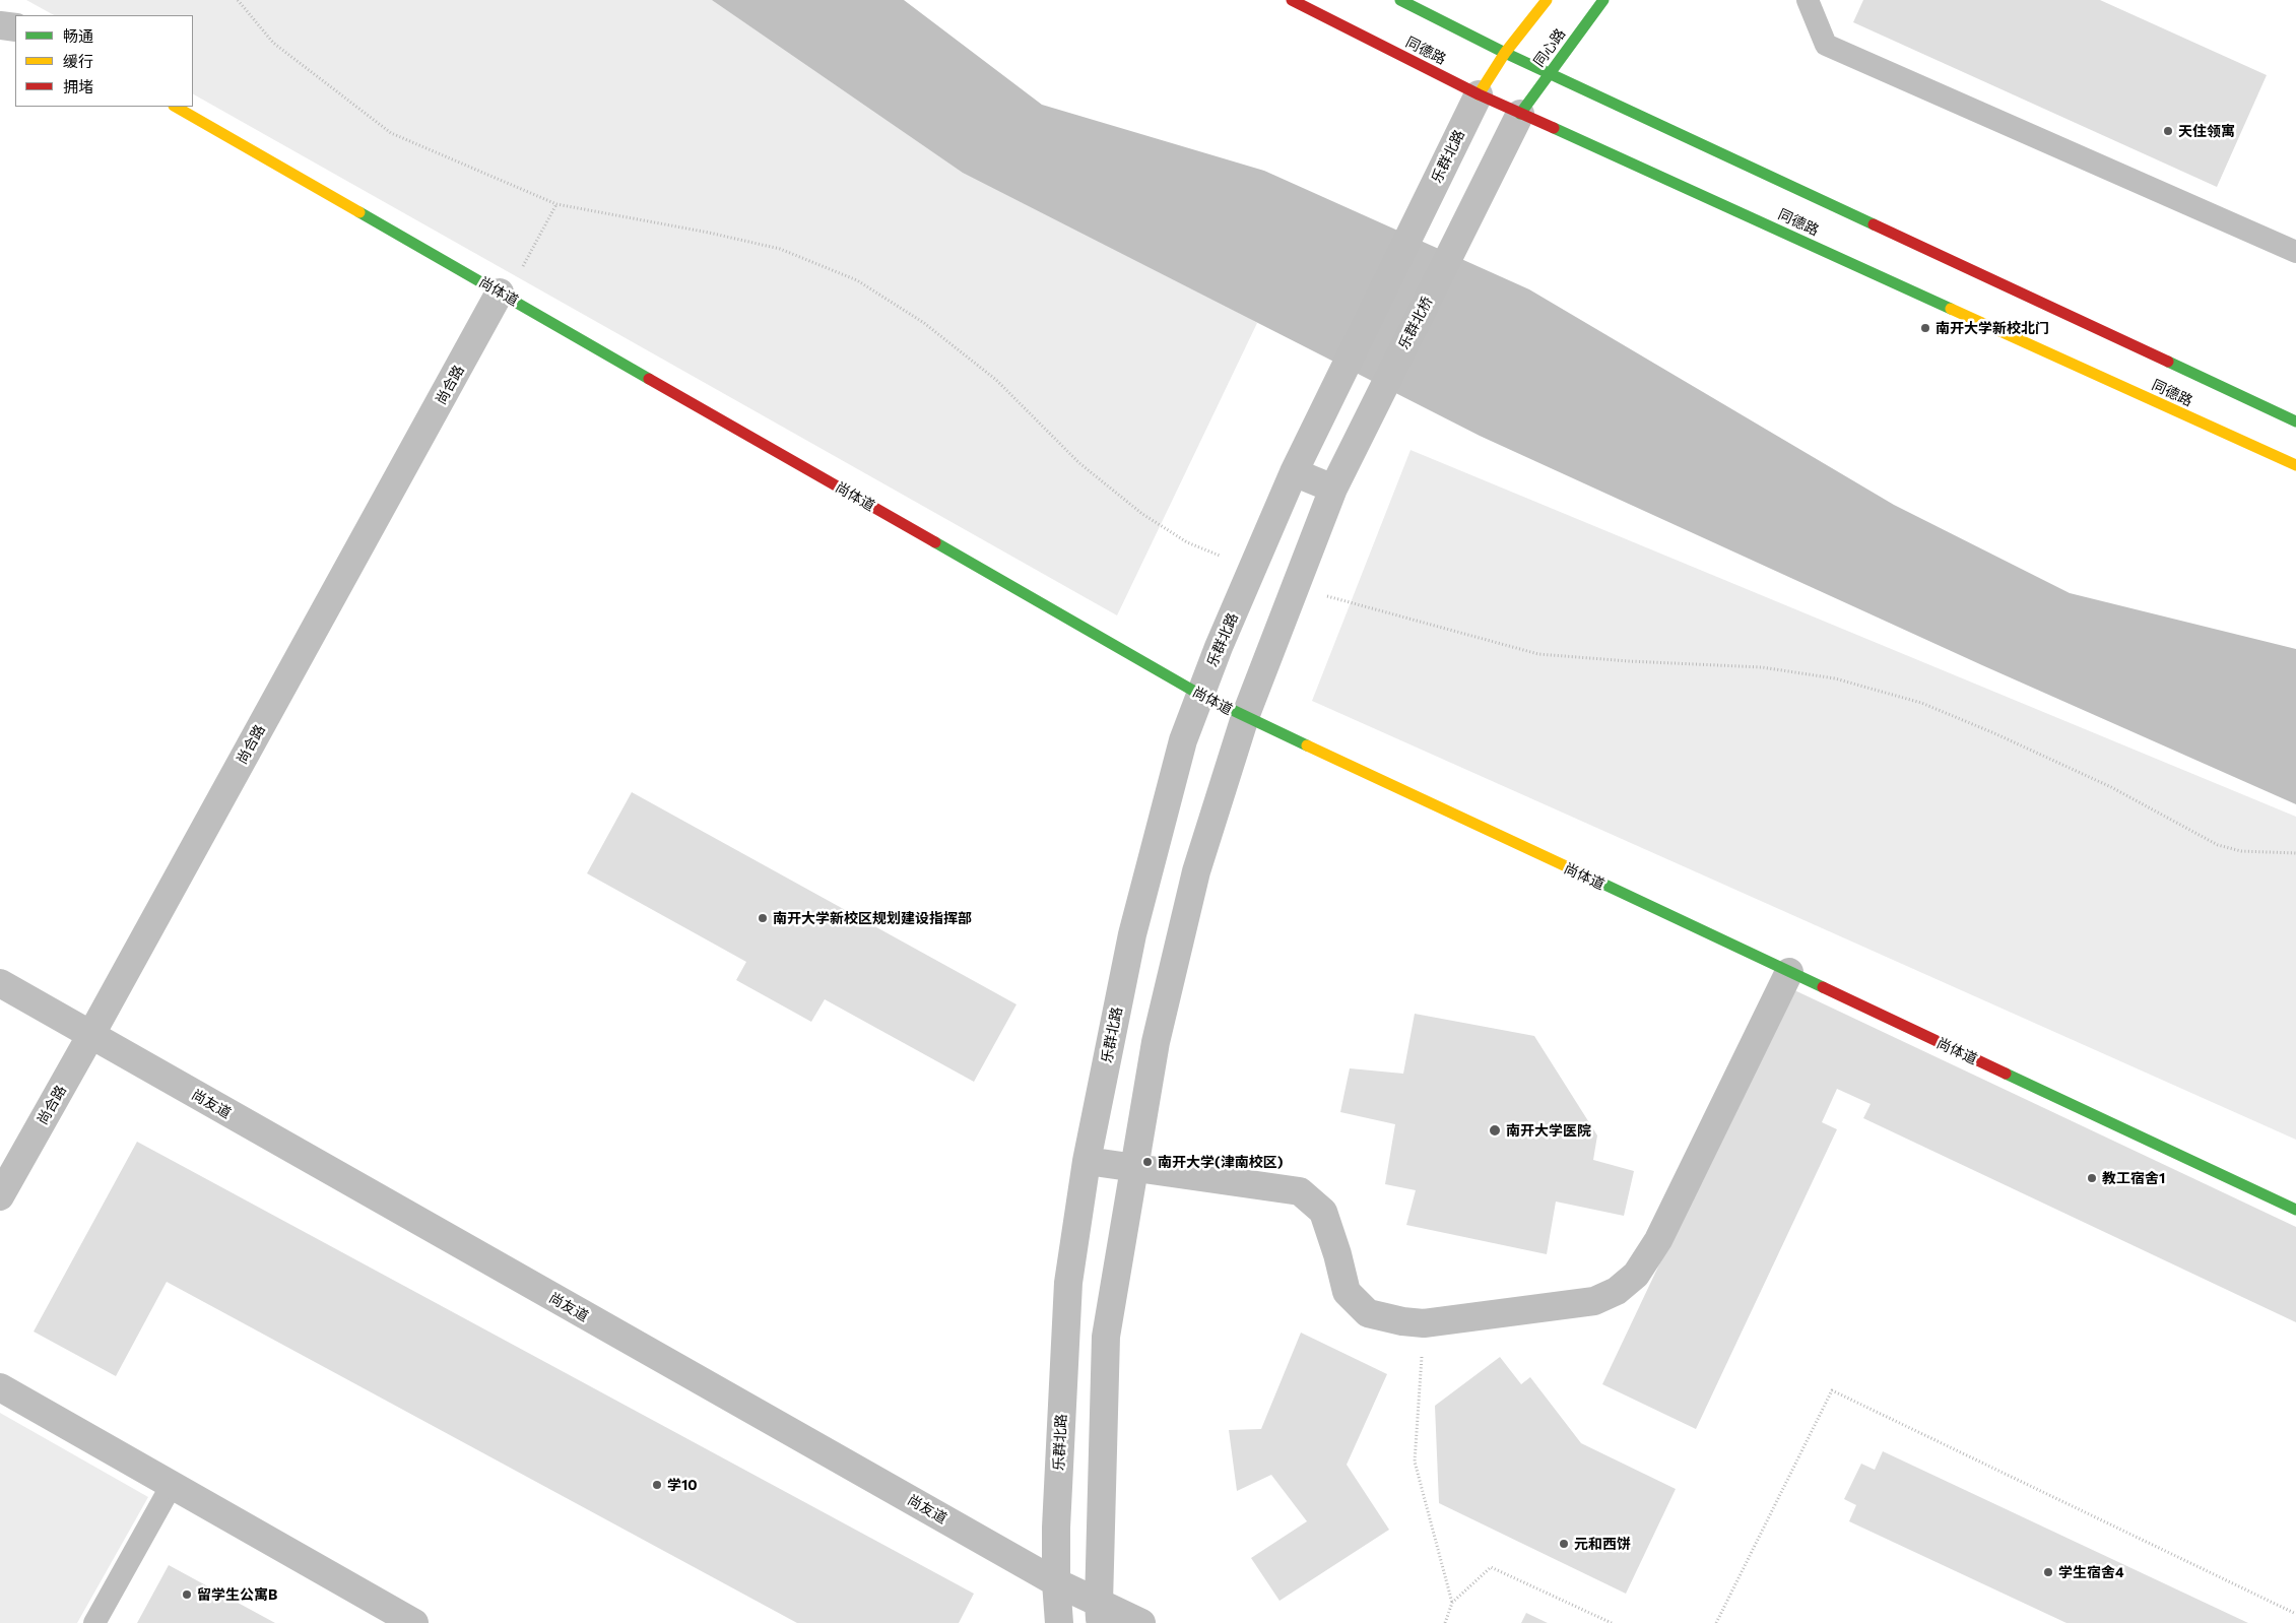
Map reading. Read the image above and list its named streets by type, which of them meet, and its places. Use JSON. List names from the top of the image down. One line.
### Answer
{"streets":{"street":["同心路","同德路","乐群北路","尚体道","乐群北桥","尚合路","尚友道"]},"crossings":[["同心路","同德路"],["同心路","乐群北桥"],["同德路","乐群北路"],["同德路","乐群北桥"],["乐群北路","尚体道"],["乐群北路","尚友道"],["尚体道","尚合路"],["尚合路","尚友道"]],"places":["天住领寓","南开大学新校北门","南开大学新校区规划建设指挥部","南开大学医院","南开大学(津南校区)","教工宿舍1","学10","元和西饼","学生宿舍4","留学生公寓B"],"legend":["畅通","缓行","拥堵"]}
